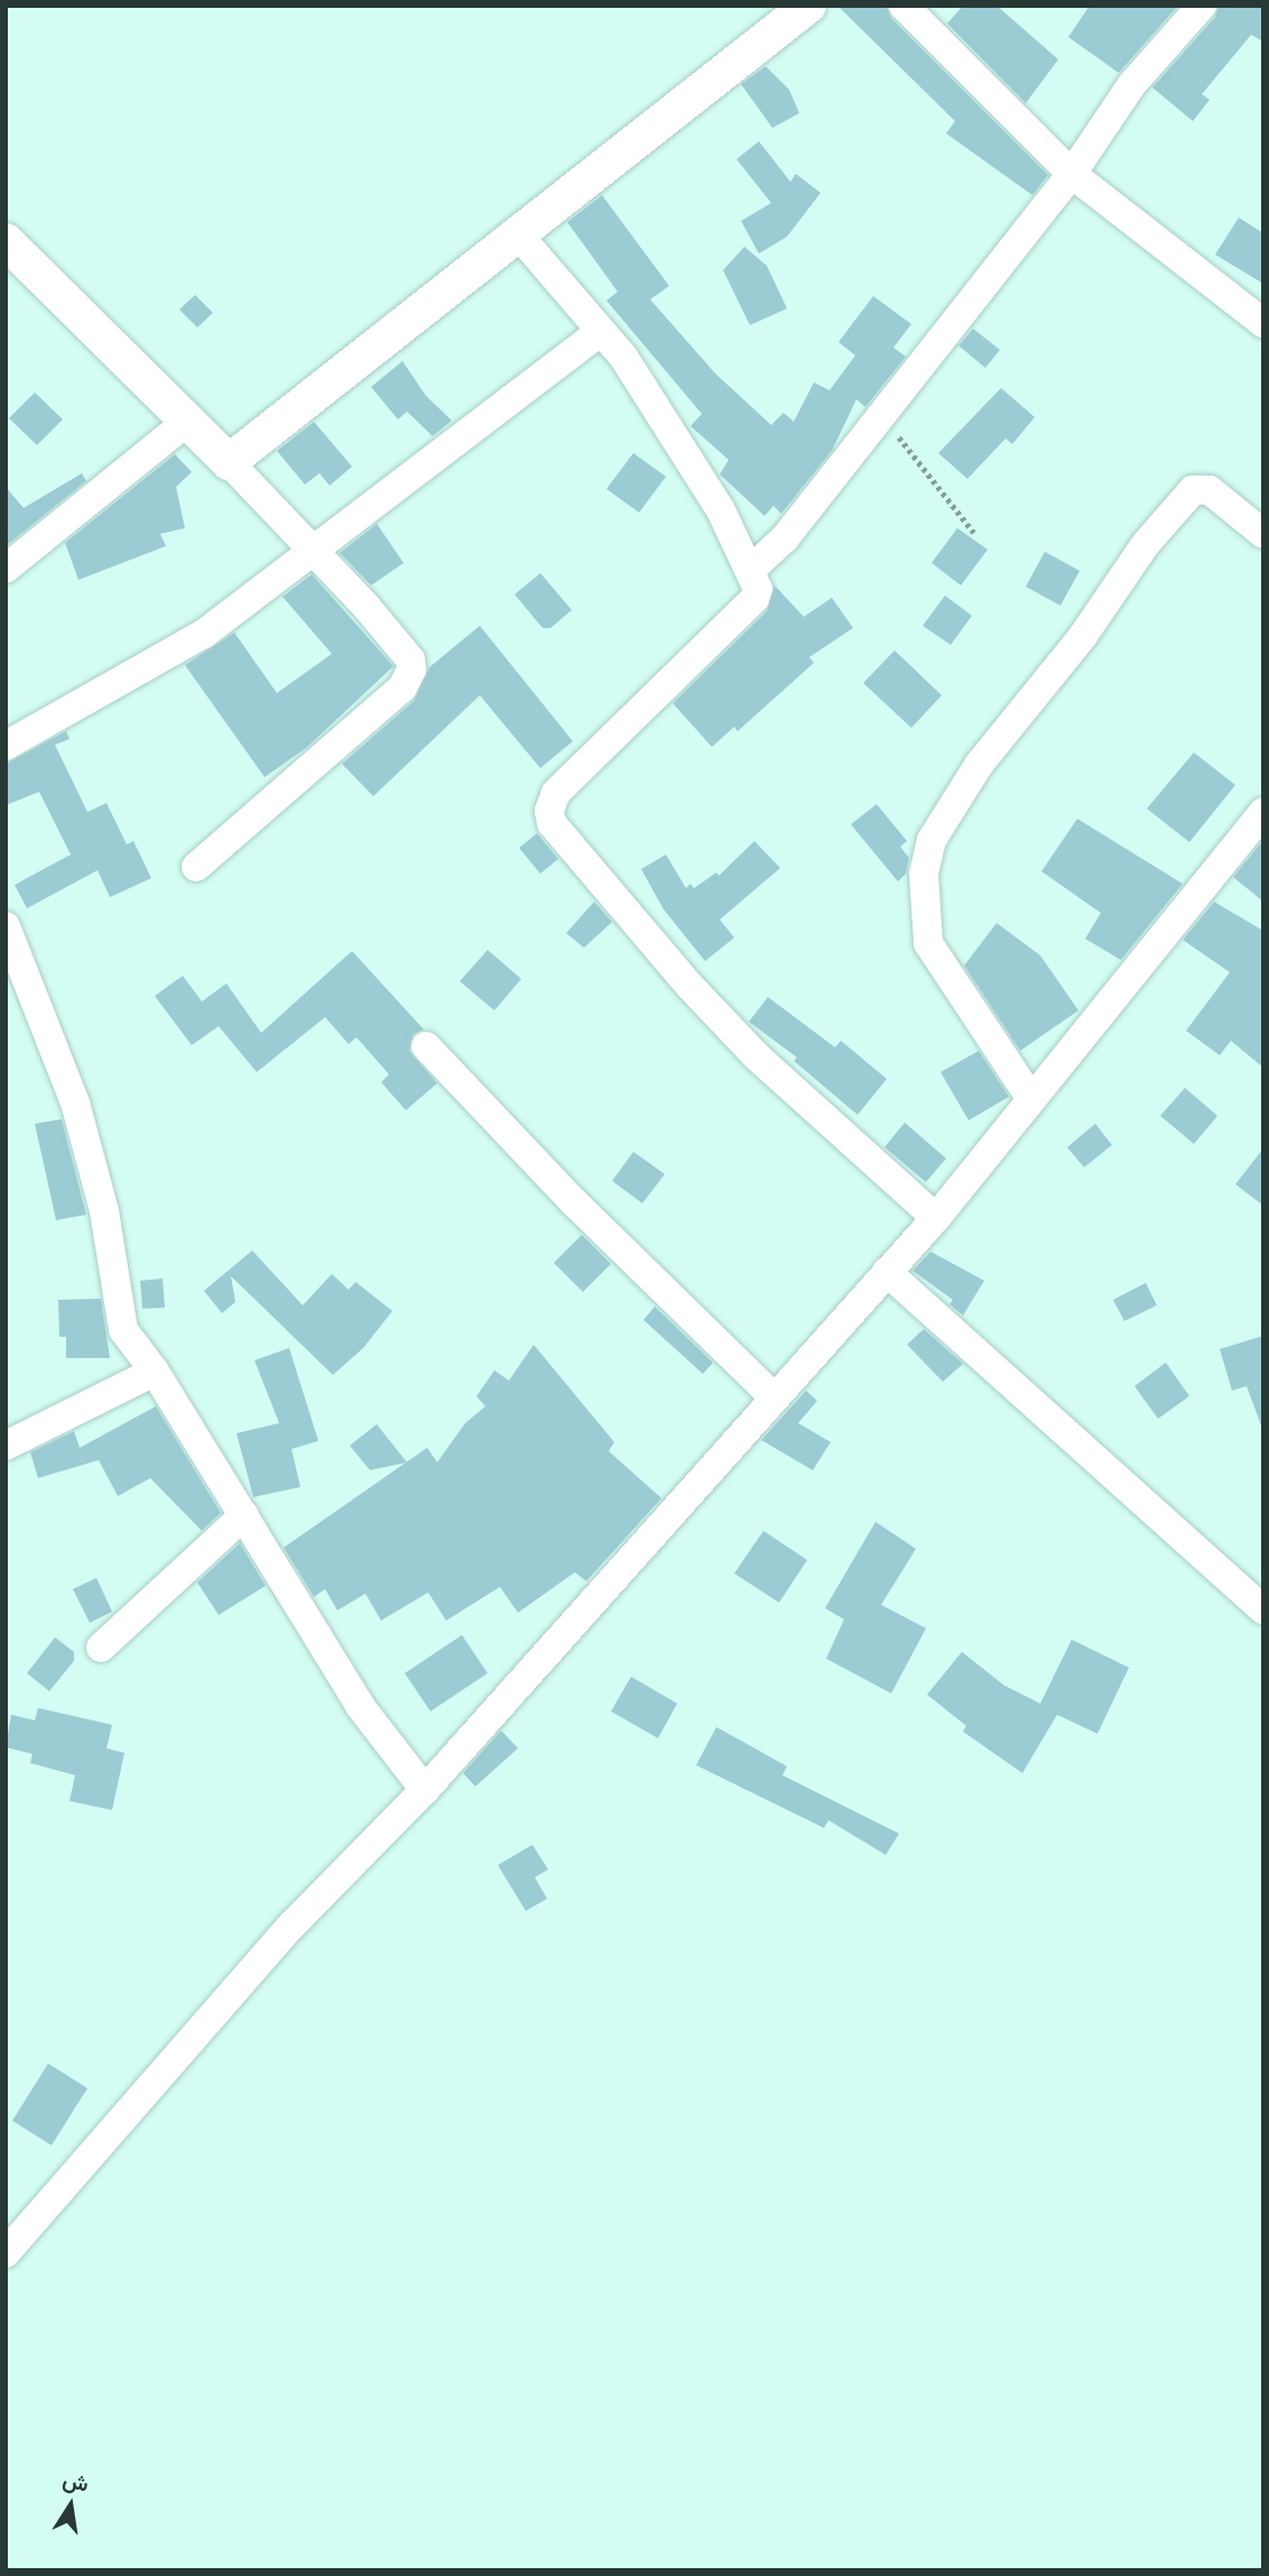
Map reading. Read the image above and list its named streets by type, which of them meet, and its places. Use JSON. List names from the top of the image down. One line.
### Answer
{"north":"top"}
